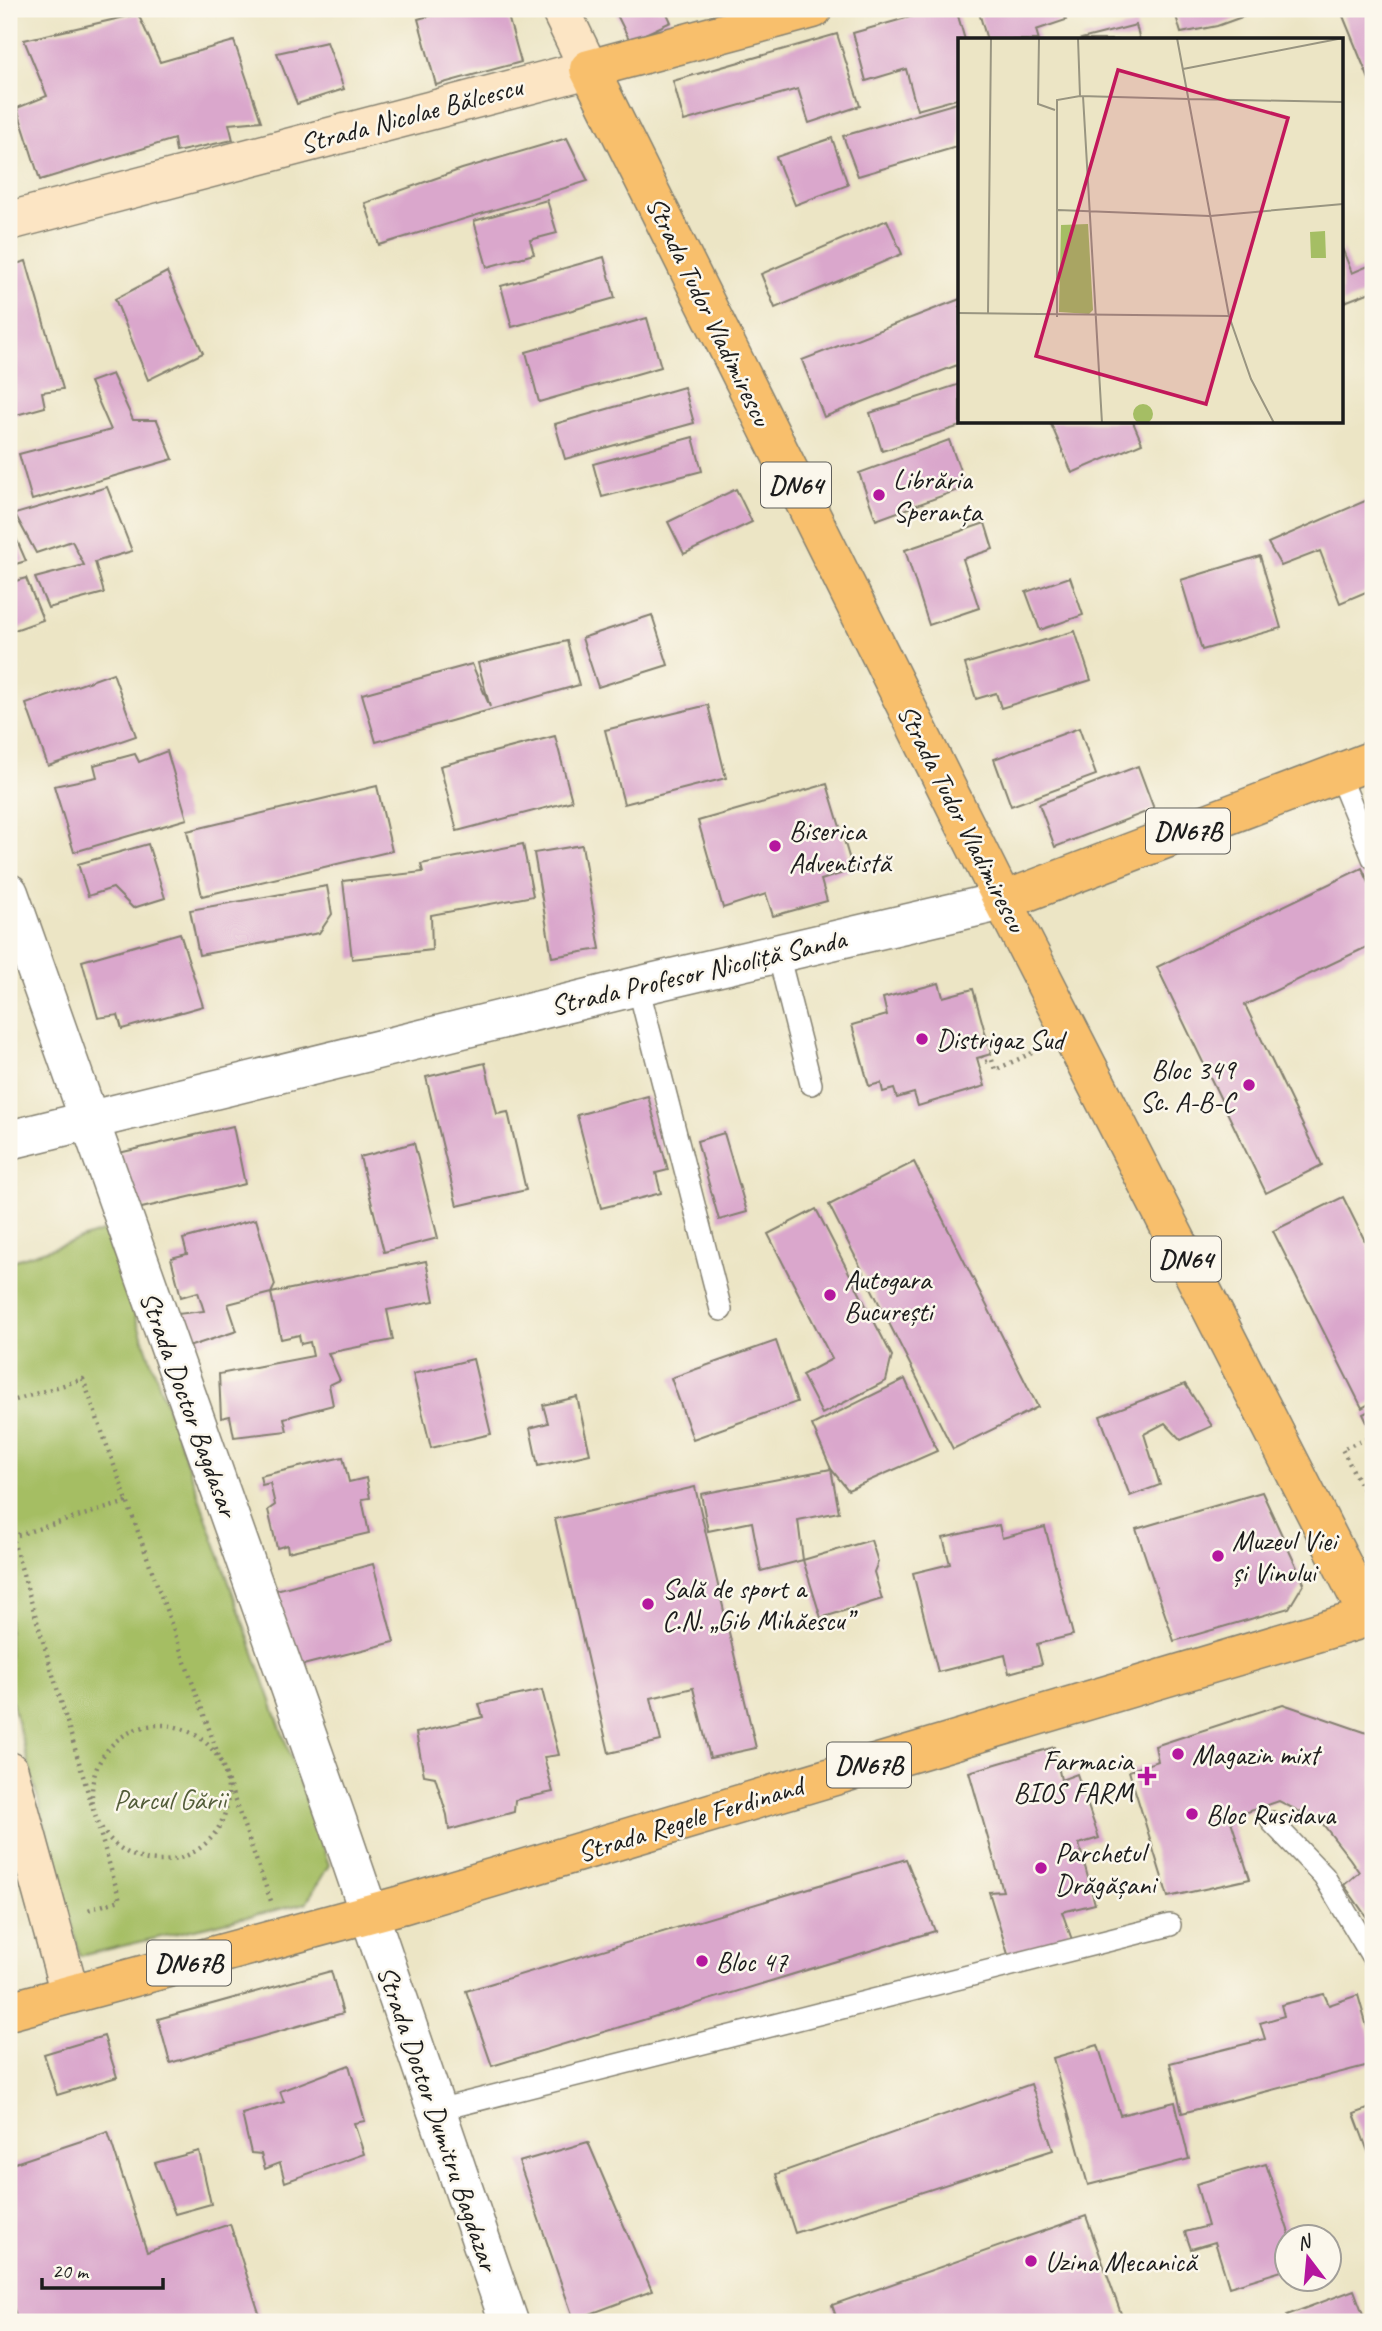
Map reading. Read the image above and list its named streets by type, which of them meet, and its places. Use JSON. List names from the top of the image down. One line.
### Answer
{"streets":{"main road":["Strada Nicolae Bălcescu","Strada Tudor Vladimirescu","DN64","DN67B","Strada Profesor Nicoliță Sanda","Strada Regele Ferdinand"],"street":["Strada Doctor Bagdasar","Strada Doctor Dumitru Bagdazar"]},"crossings":[["Strada Nicolae Bălcescu","Strada Tudor Vladimirescu"],["Strada Tudor Vladimirescu","Strada Profesor Nicoliță Sanda"],["Strada Tudor Vladimirescu","Strada Regele Ferdinand"],["Strada Profesor Nicoliță Sanda","Strada Doctor Bagdasar"],["Strada Doctor Bagdasar","Strada Regele Ferdinand"],["Strada Doctor Bagdasar","Strada Doctor Dumitru Bagdazar"],["Strada Regele Ferdinand","Strada Doctor Dumitru Bagdazar"]],"parks":["Parcul Gării"],"places":{"other":["Librăria Speranța","Biserica Adventistă","Distrigaz Sud","Bloc 349 Sc. A-B-C","Autogara București","Muzeul Viei și Vinului","Sală de sport a C.N. „Gib Mihăescu”","Magazin mixt","Bloc Rusidava","Parchetul Drăgășani","Bloc 47","Uzina Mecanică"],"health":["Farmacia BIOS FARM"]},"scale_bar":"20 m","north":"top"}
